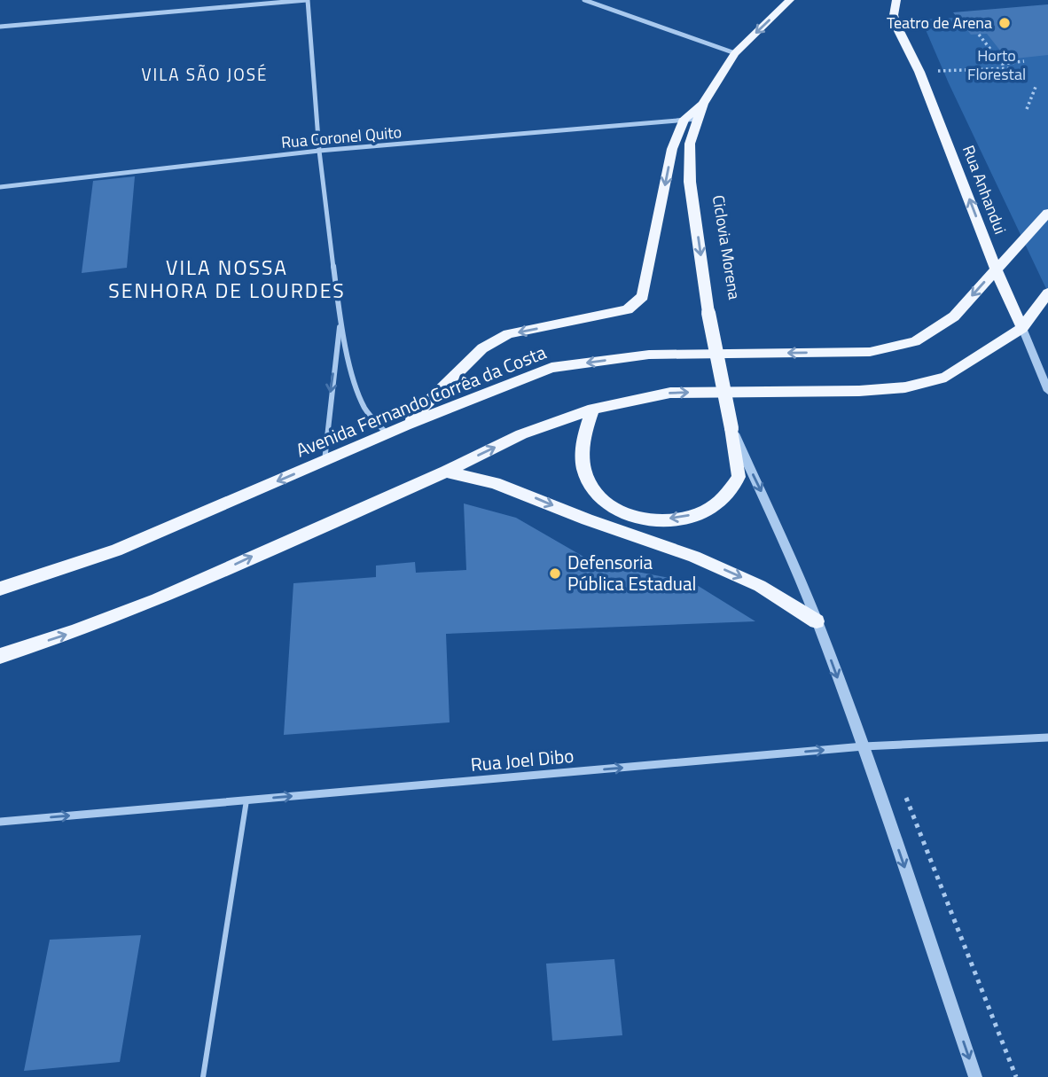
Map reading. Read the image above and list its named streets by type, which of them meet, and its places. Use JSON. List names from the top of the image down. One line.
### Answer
{"streets":{"main road":["Rua Anhandui","Avenida Fernando Corrêa da Costa"],"street":["Rua Coronel Quito","Rua Joel Dibo"]},"crossings":[["Rua Anhandui","Avenida Fernando Corrêa da Costa"]],"one_way":["Rua Anhandui","Rua Joel Dibo"],"districts":["VILA SÃO JOSÉ","VILA NOSSA SENHORA DE LOURDES"],"parks":["Horto Florestal"],"places":["Teatro de Arena","Defensoria Pública Estadual"]}
